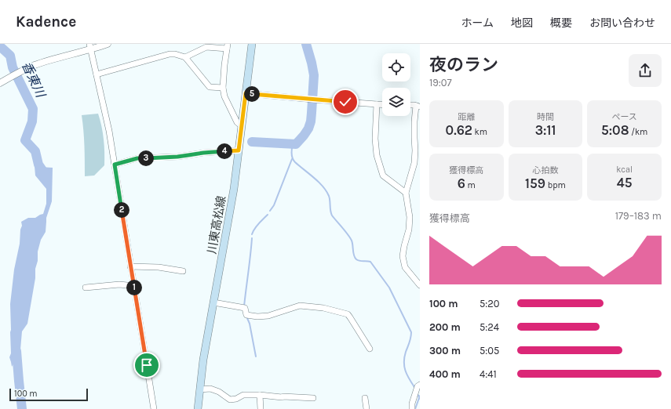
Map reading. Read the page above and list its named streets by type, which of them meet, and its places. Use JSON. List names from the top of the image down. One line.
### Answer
{"streets":{"main road":["川東高松線"]},"water":["香東川"],"scale_bar":"100 m","page":{"header":"Kadence","nav":["ホーム","地図","概要","お問い合わせ"],"heading":["夜のラン","19:07"],"pins":["5","4","3","2","1"],"stats":[["距離","0.62 km"],["時間","3:11"],["ペース","5:08 /km"],["獲得標高","6 m"],["心拍数","159 bpm"],["kcal","45"]],"chart":["獲得標高","179–183 m"],"list":[{"name":"100 m","note":"5:20"},{"name":"200 m","note":"5:24"},{"name":"300 m","note":"5:05"},{"name":"400 m","note":"4:41"}],"scale":"100 m"}}
